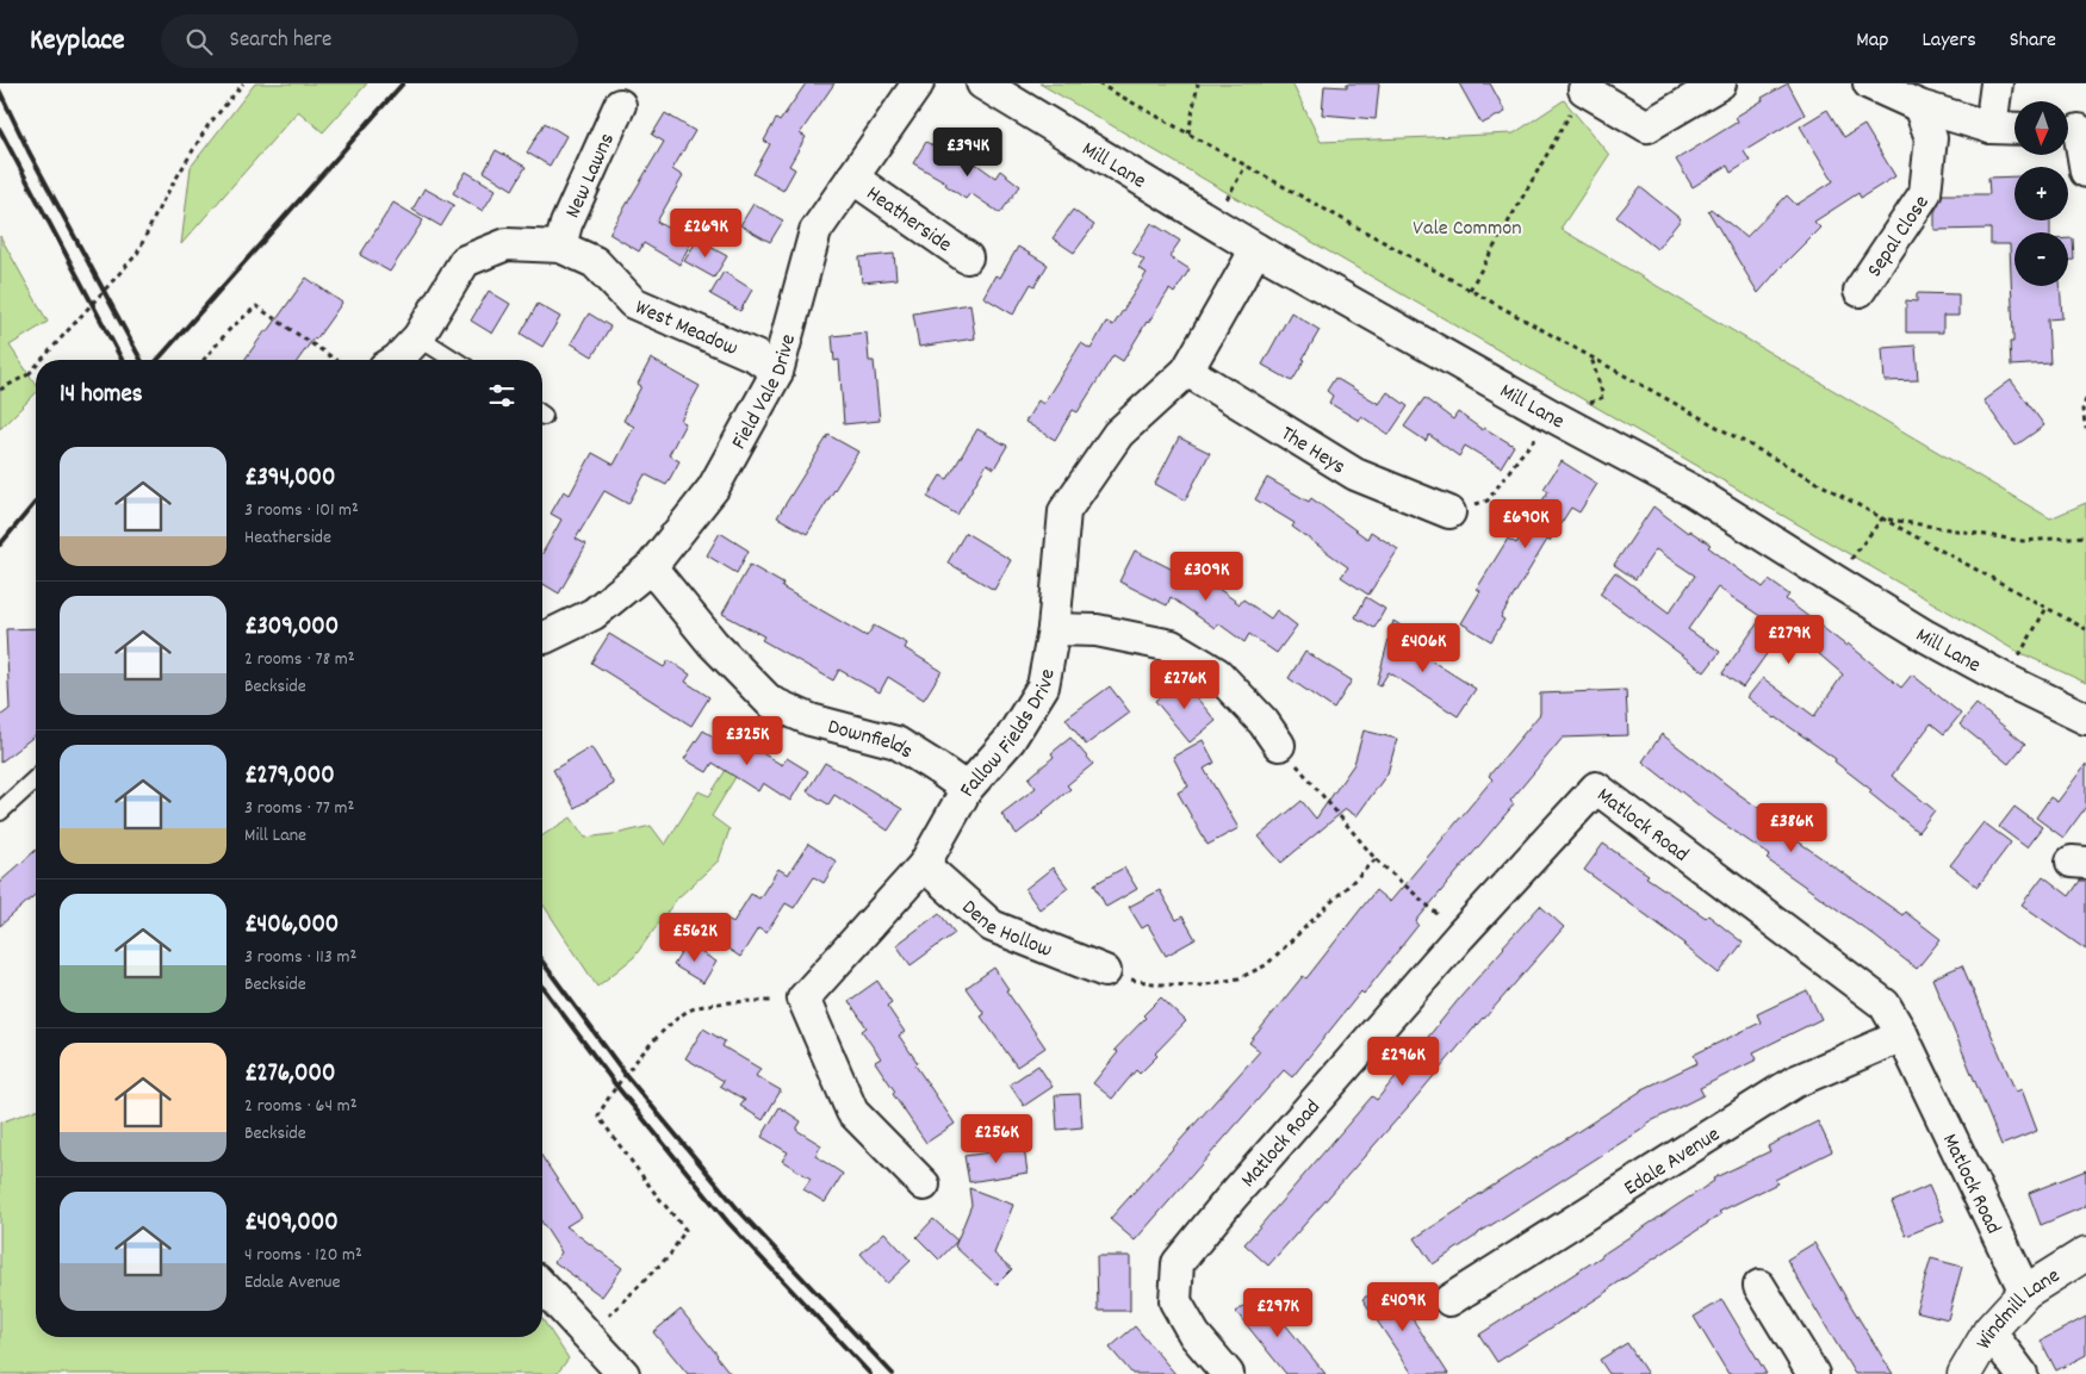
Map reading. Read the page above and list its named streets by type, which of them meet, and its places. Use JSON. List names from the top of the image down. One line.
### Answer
{"streets":{"street":["Mill Lane","New Lawns","Heatherside","Sepal Close","West Meadow","Field Vale Drive","The Heys","Fallow Fields Drive","Downfields","Matlock Road","Dene Hollow","Edale Avenue","Windmill Lane"]},"crossings":[["Mill Lane","Fallow Fields Drive"],["New Lawns","West Meadow"],["Heatherside","Field Vale Drive"],["West Meadow","Field Vale Drive"],["Field Vale Drive","Downfields"],["The Heys","Fallow Fields Drive"],["Fallow Fields Drive","Downfields"],["Fallow Fields Drive","Dene Hollow"],["Matlock Road","Edale Avenue"],["Matlock Road","Windmill Lane"]],"parks":["Vale Common"],"north":"bottom","page":{"header":"Keyplace","search":"Search here","nav":["Map","Layers","Share"],"map_buttons":["+","−"],"price":["£394K","£269K","£690K","£309K","£279K","£406K","£276K","£325K","£386K","£562K","£296K","£256K","£409K","£297K"],"heading":"14 homes","list":[{"name":"£394,000","note":"3 rooms · 101 m² · Heatherside"},{"name":"£309,000","note":"2 rooms · 78 m² · Beckside"},{"name":"£279,000","note":"3 rooms · 77 m² · Mill Lane"},{"name":"£406,000","note":"3 rooms · 113 m² · Beckside"},{"name":"£276,000","note":"2 rooms · 64 m² · Beckside"},{"name":"£409,000","note":"4 rooms · 120 m² · Edale Avenue"}]}}
